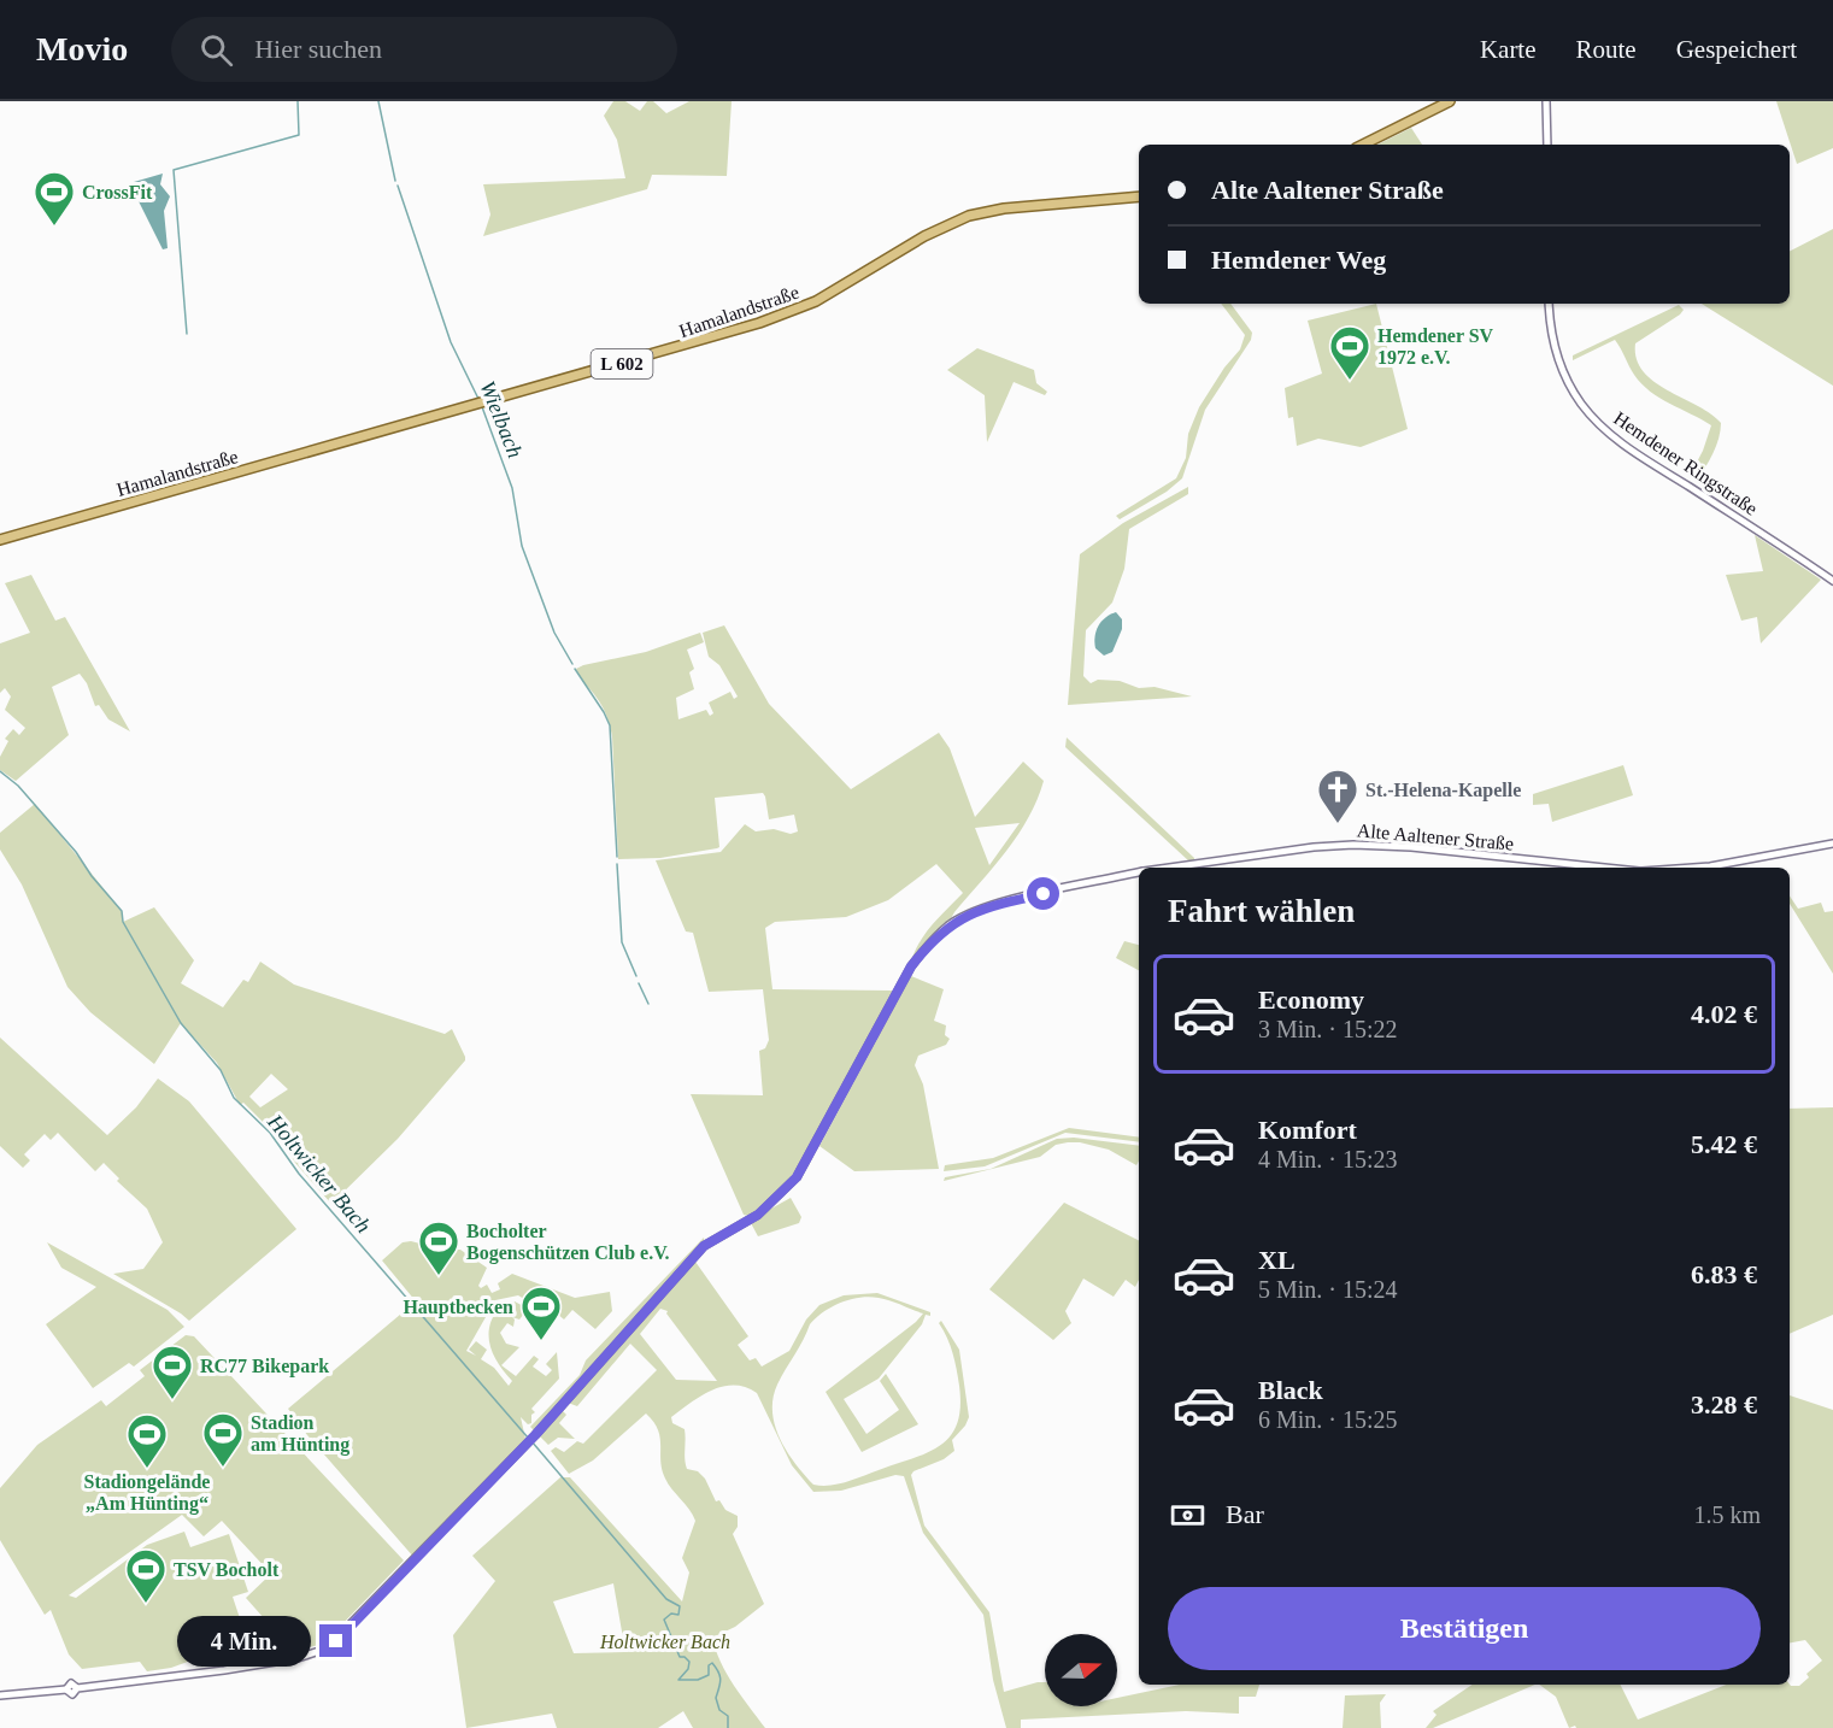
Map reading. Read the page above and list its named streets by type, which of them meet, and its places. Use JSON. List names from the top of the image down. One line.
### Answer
{"streets":{"main road":["Hamalandstraße","L 602"],"street":["Hemdener Ringstraße","Alte Aaltener Straße"]},"water":["Wielbach","Holtwicker Bach"],"parks":["Holtwicker Bach"],"places":{"sports":["CrossFit","Hemdener SV 1972 e.V.","Bocholter Bogenschützen Club e.V.","Hauptbecken","RC77 Bikepark","Stadion am Hünting","Stadiongelände „Am Hünting“","TSV Bocholt"],"church":["St.-Helena-Kapelle"]},"north":"right","page":{"header":"Movio","search":"Hier suchen","nav":["Karte","Route","Gespeichert"],"banner":["Alte Aaltener Straße","Hemdener Weg"],"heading":"Fahrt wählen","list":[{"name":"Economy","note":"3 Min. · 15:22","value":"4.02 €"},{"name":"Komfort","note":"4 Min. · 15:23","value":"5.42 €"},{"name":"XL","note":"5 Min. · 15:24","value":"6.83 €"},{"name":"Black","note":"6 Min. · 15:25","value":"3.28 €"}],"pay":["Bar","1.5 km"],"buttons":"Bestätigen","bubble":"4 Min."}}
